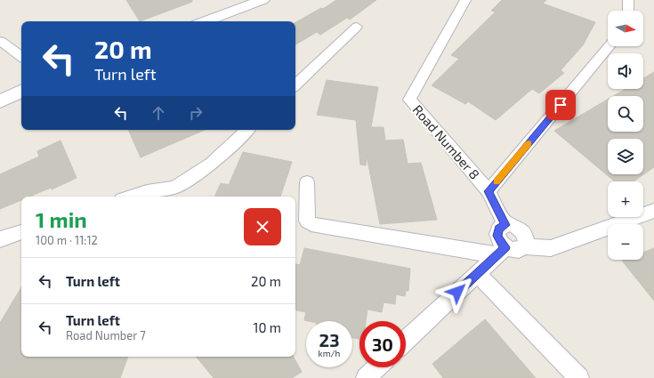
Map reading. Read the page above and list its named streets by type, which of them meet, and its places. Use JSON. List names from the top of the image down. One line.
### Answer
{"streets":{"street":["Road Number 8"]},"north":"right","page":{"map_buttons":["+","−"],"turn":["20 m","Turn left"],"heading":["1 min","100 m · 11:12"],"list":[{"name":"Turn left","value":"20 m"},{"name":"Turn left","note":"Road Number 7","value":"10 m"}],"speed":"23 km/h","limit":"30"}}
